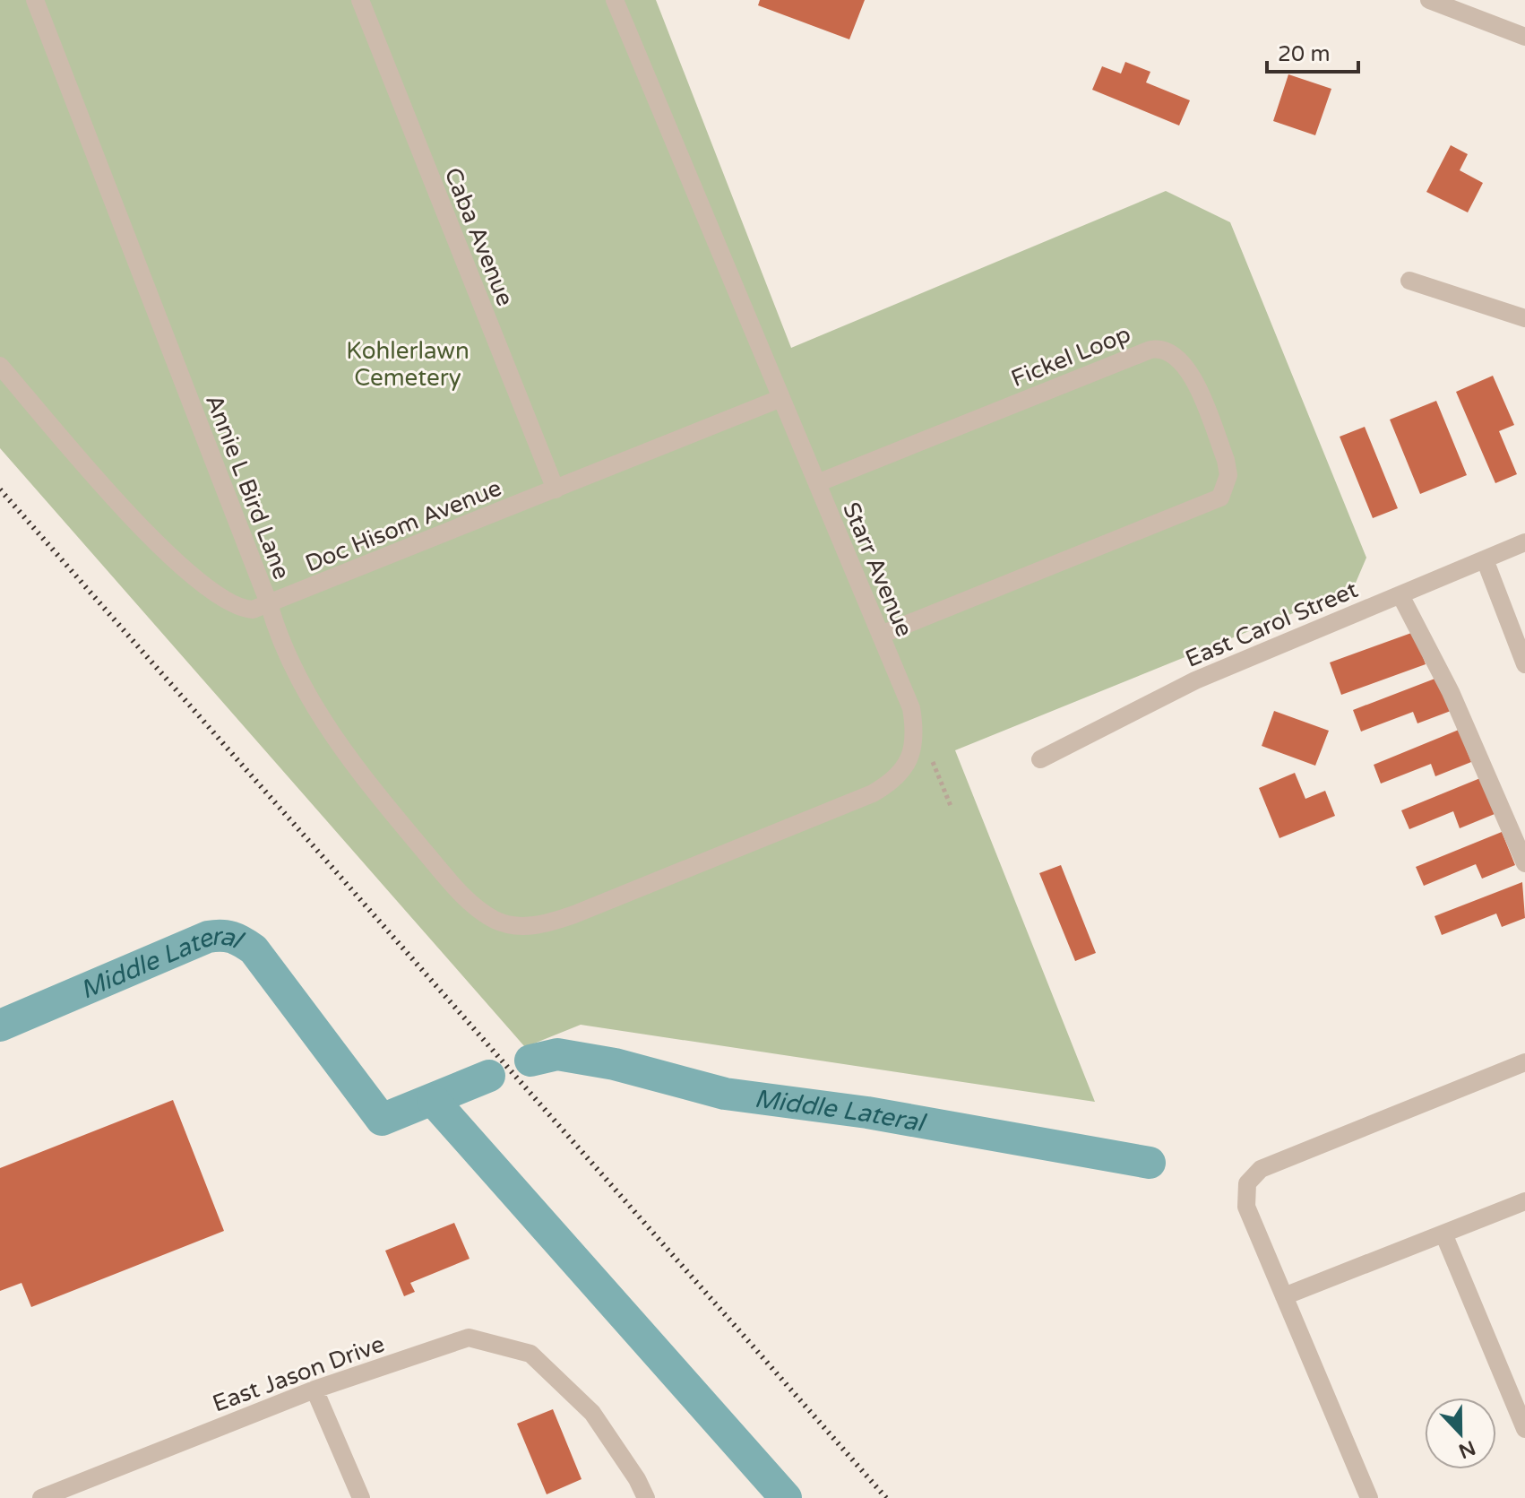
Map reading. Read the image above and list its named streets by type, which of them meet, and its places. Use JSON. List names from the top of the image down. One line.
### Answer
{"streets":{"street":["Caba Avenue","Fickel Loop","Annie L Bird Lane","Doc Hisom Avenue","Starr Avenue","East Carol Street","East Jason Drive"]},"crossings":[["Caba Avenue","Doc Hisom Avenue"],["Fickel Loop","Starr Avenue"],["Annie L Bird Lane","Doc Hisom Avenue"],["Annie L Bird Lane","Starr Avenue"],["Doc Hisom Avenue","Starr Avenue"]],"water":["Middle Lateral"],"parks":["Kohlerlawn Cemetery"],"scale_bar":"20 m","north":"bottom"}
